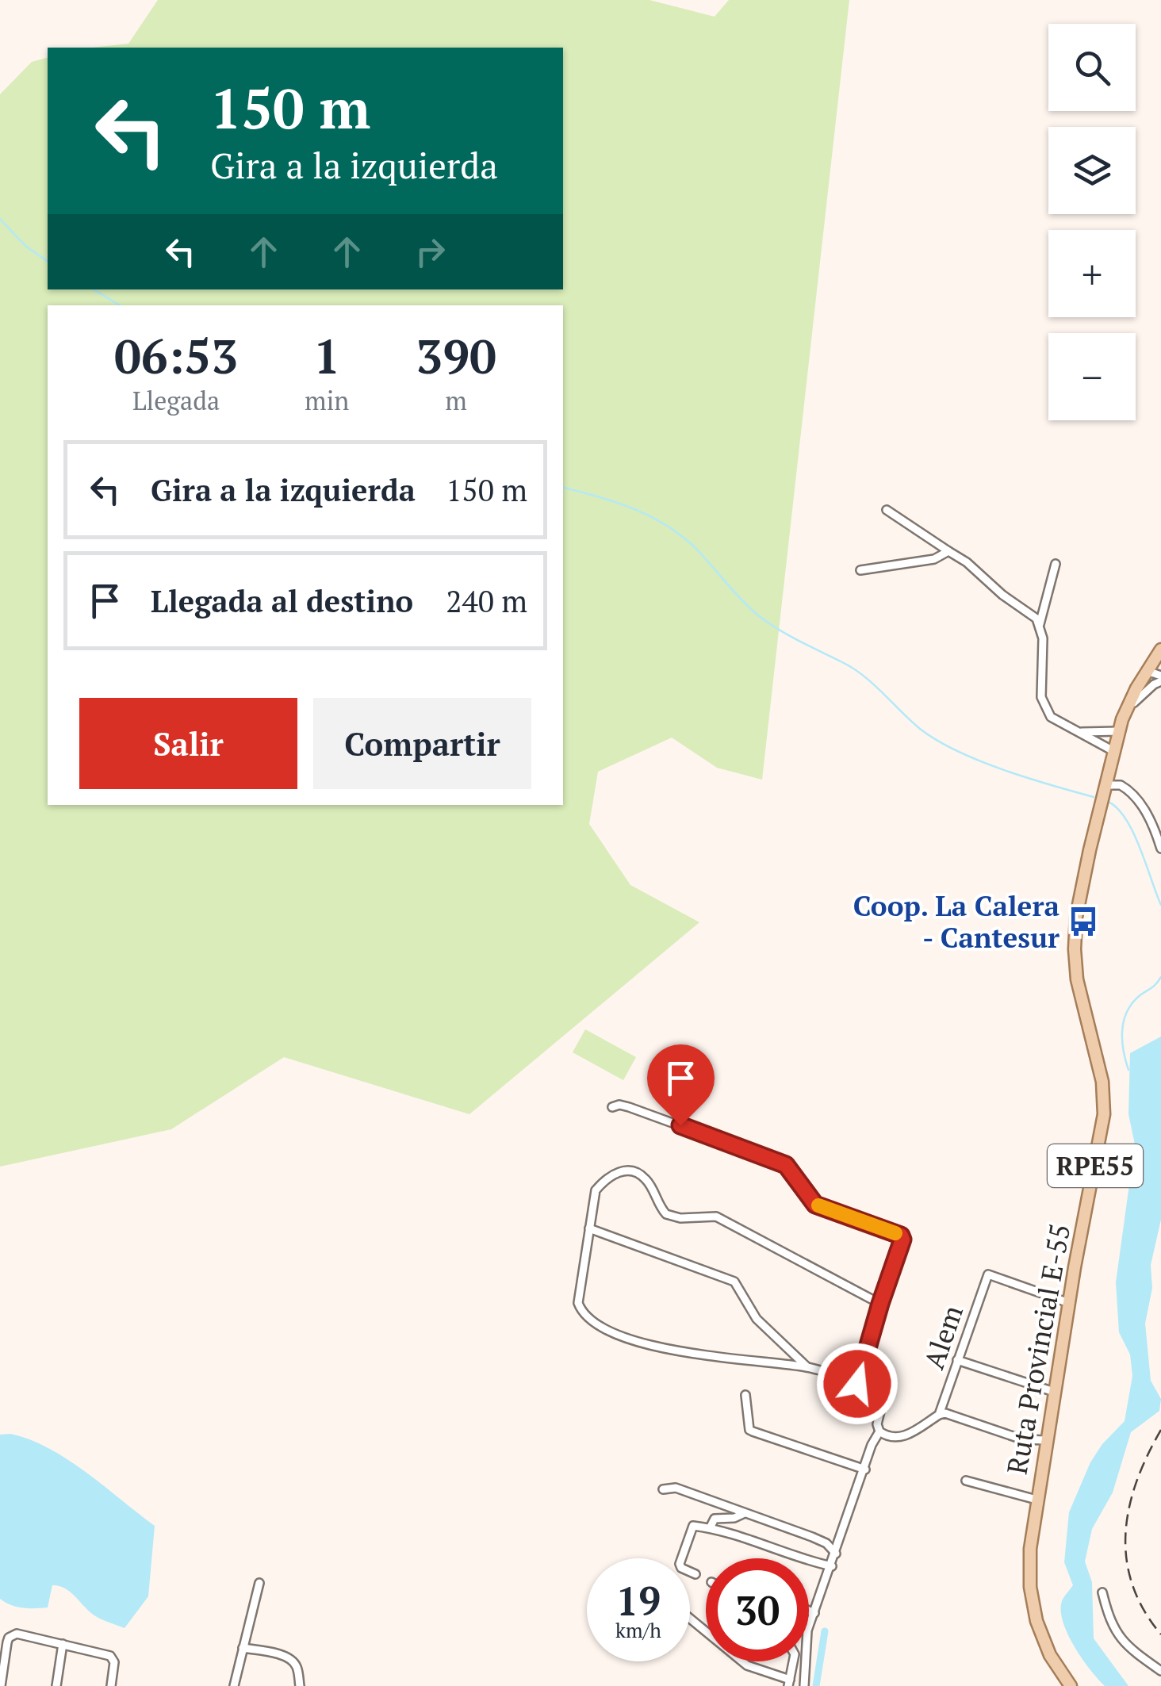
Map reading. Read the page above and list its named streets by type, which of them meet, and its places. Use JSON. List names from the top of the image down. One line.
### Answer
{"streets":{"main road":["RPE55","Ruta Provincial E-55"],"street":["Alem"]},"crossings":[["Alem","Ruta Provincial E-55"]],"places":{"bus stop":["Coop. La Calera - Cantesur"]},"page":{"map_buttons":["+","−"],"turn":["150 m","Gira a la izquierda"],"eta":["06:53","Llegada","1","min","390","m"],"list":[{"name":"Gira a la izquierda","value":"150 m"},{"name":"Llegada al destino","value":"240 m"}],"buttons":["Salir","Compartir"],"speed":"19 km/h","limit":"30"}}
